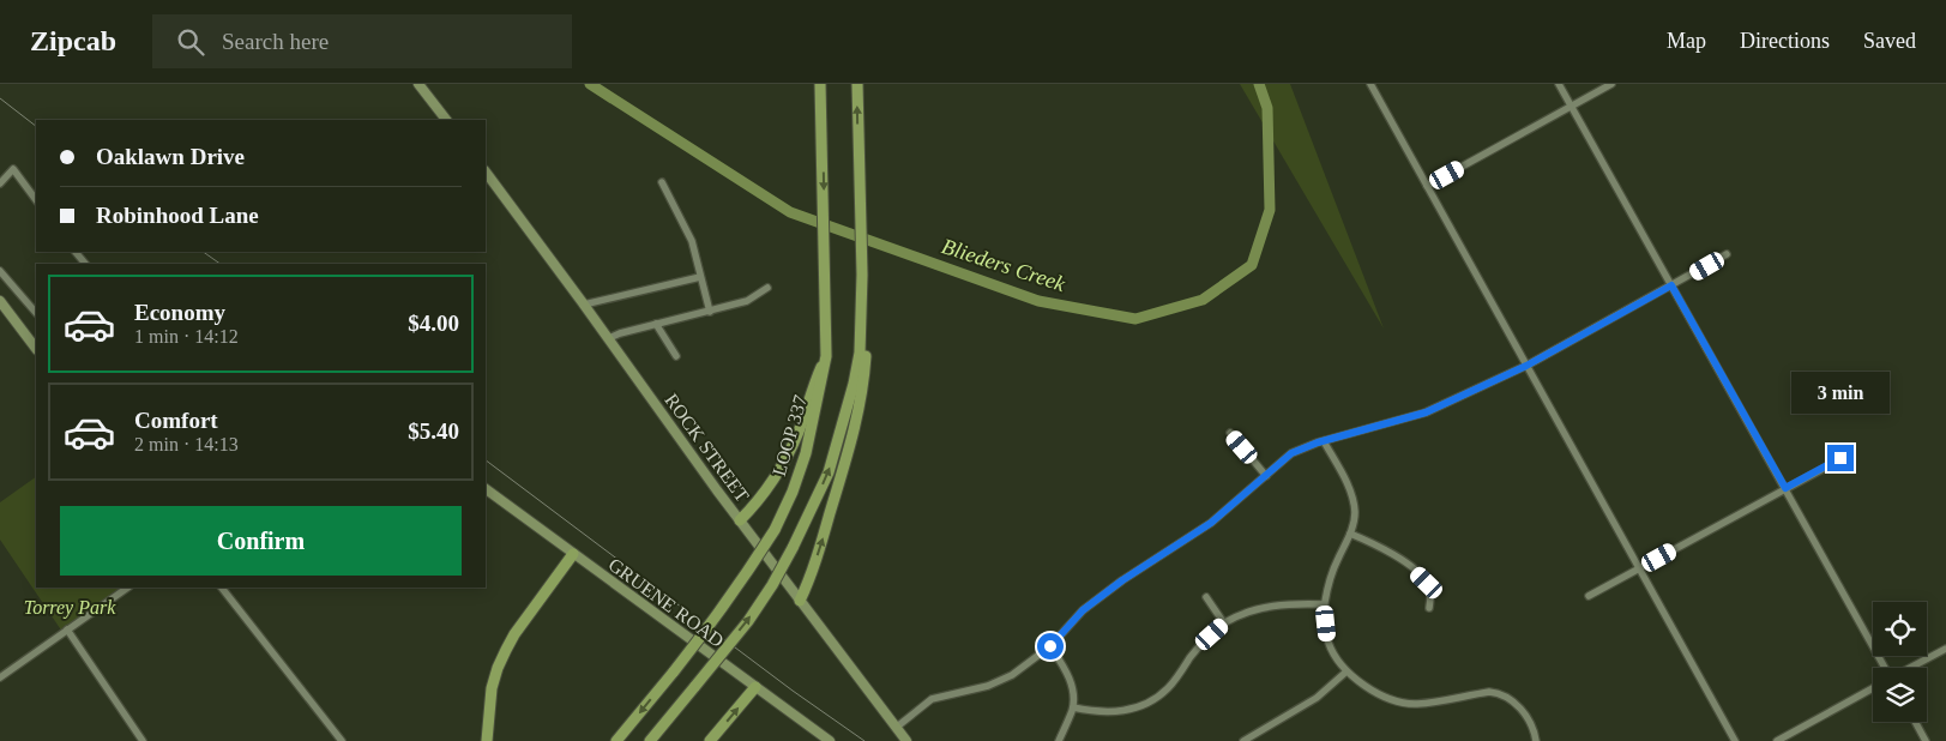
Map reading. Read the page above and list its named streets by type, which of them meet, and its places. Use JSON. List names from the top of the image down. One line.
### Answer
{"streets":{"main road":["LOOP 337"],"street":["ROCK STREET","GRUENE ROAD"]},"water":["Blieders Creek"],"parks":["Torrey Park"],"page":{"header":"Zipcab","search":"Search here","nav":["Map","Directions","Saved"],"banner":["Oaklawn Drive","Robinhood Lane"],"list":[{"name":"Economy","note":"1 min · 14:12","value":"$4.00"},{"name":"Comfort","note":"2 min · 14:13","value":"$5.40"}],"bubble":"3 min","buttons":"Confirm"}}
